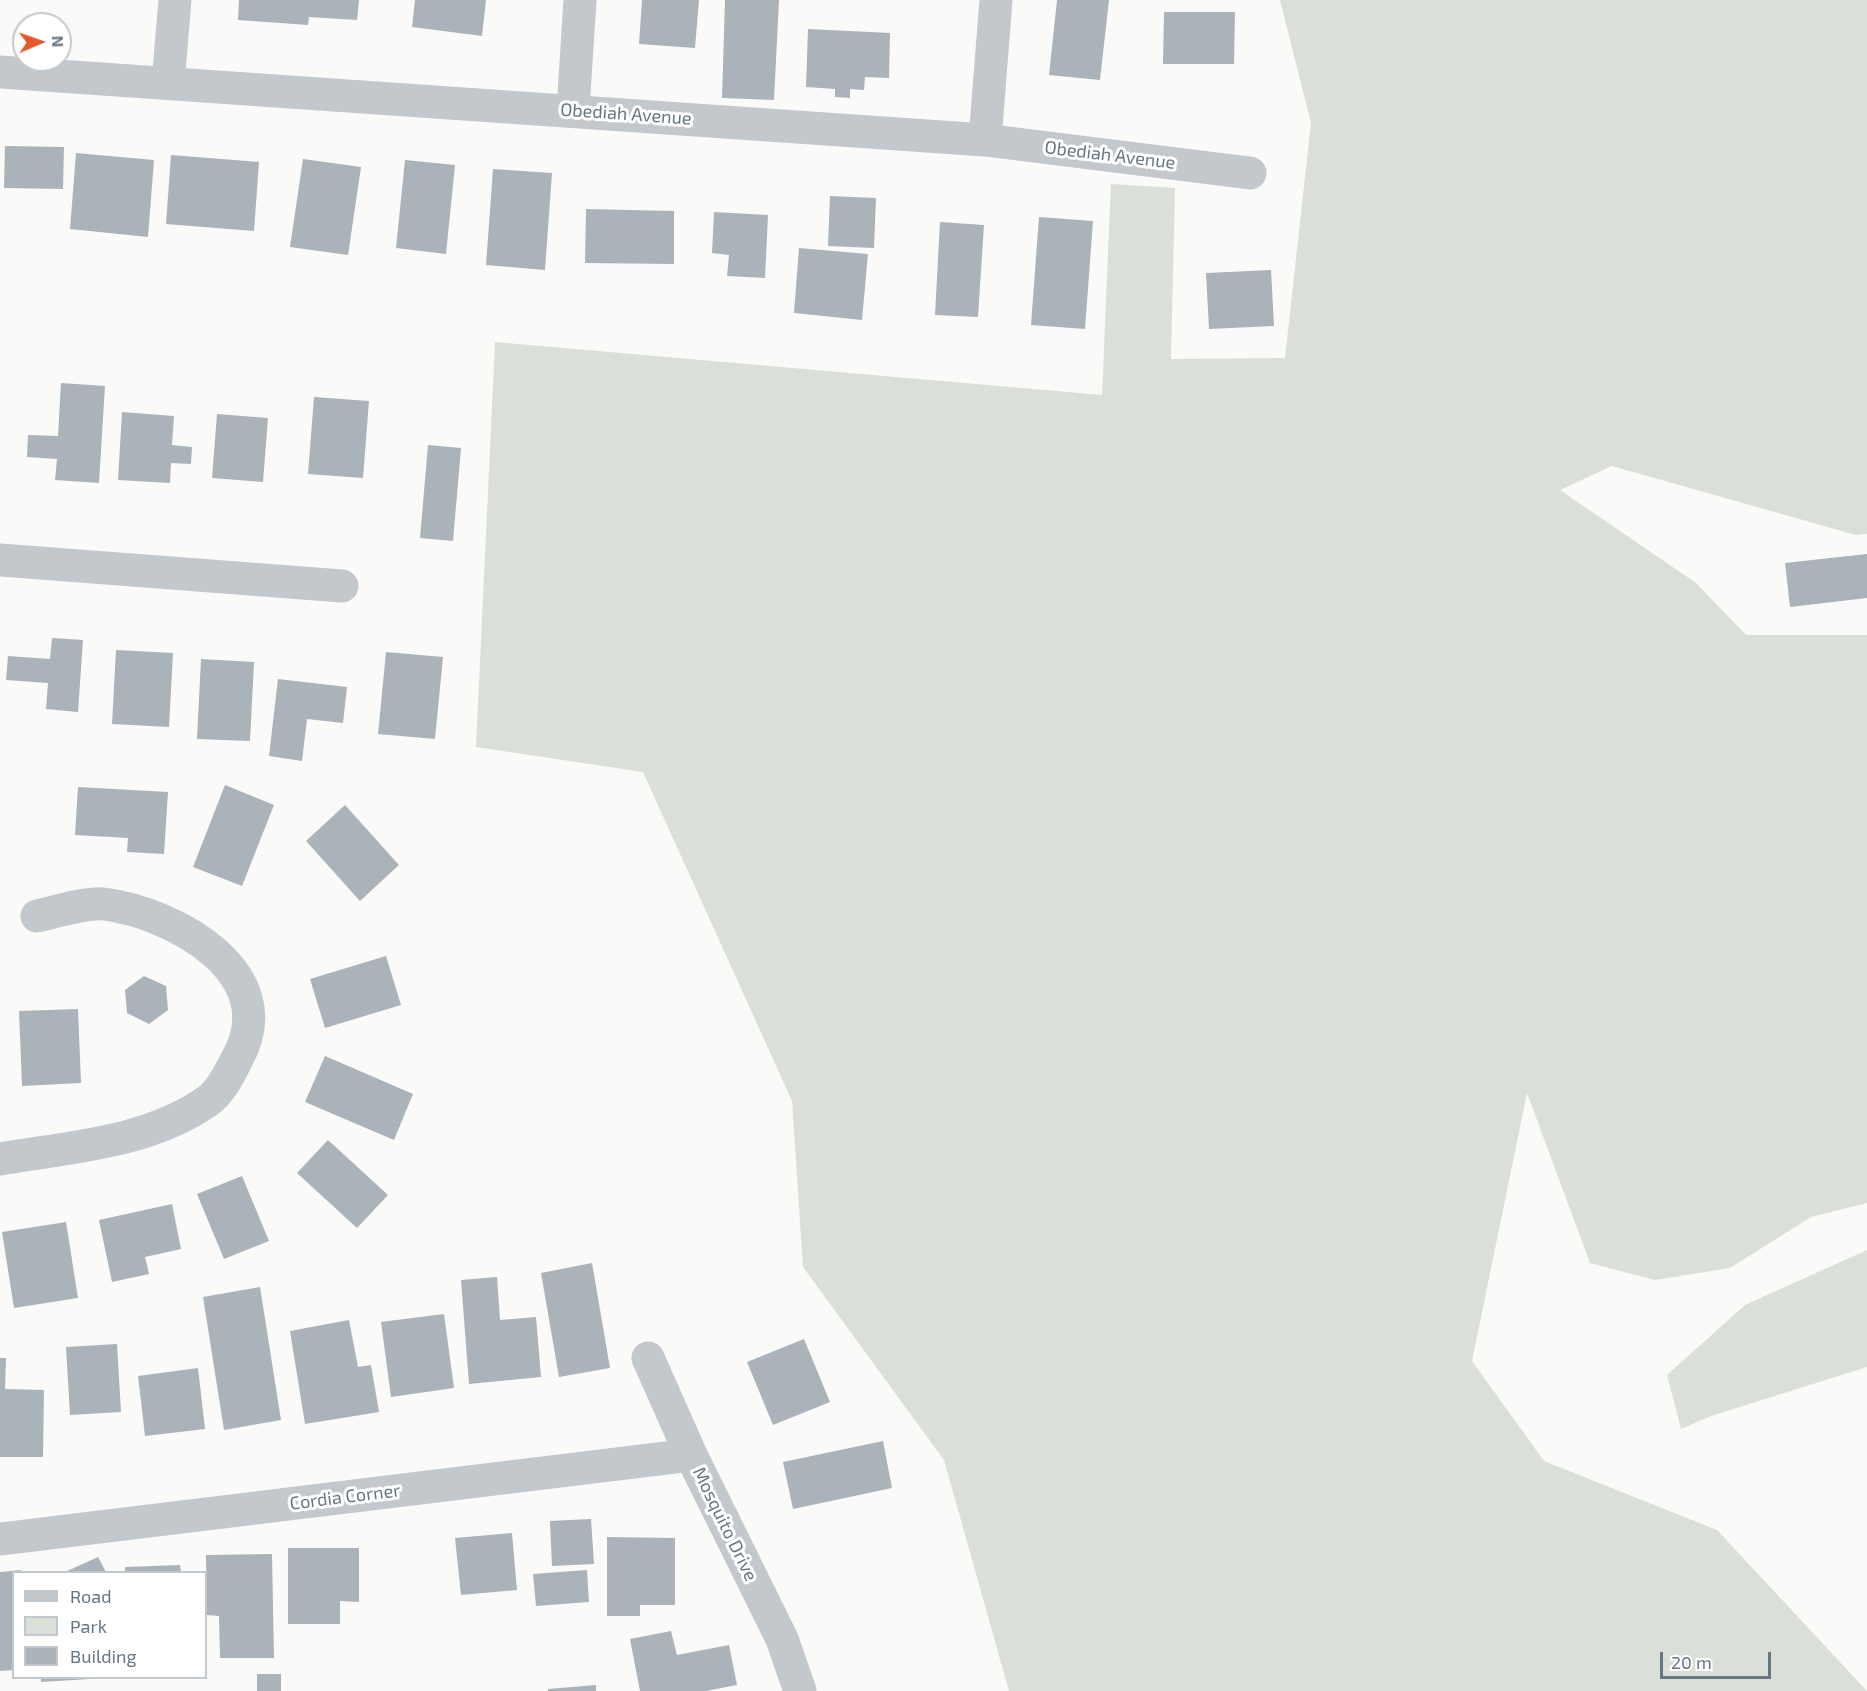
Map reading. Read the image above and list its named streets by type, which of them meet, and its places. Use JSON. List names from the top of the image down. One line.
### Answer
{"streets":{"street":["Obediah Avenue","Cordia Corner","Mosquito Drive"]},"crossings":[["Cordia Corner","Mosquito Drive"]],"legend":["Road","Park","Building"],"scale_bar":"20 m","north":"right"}
